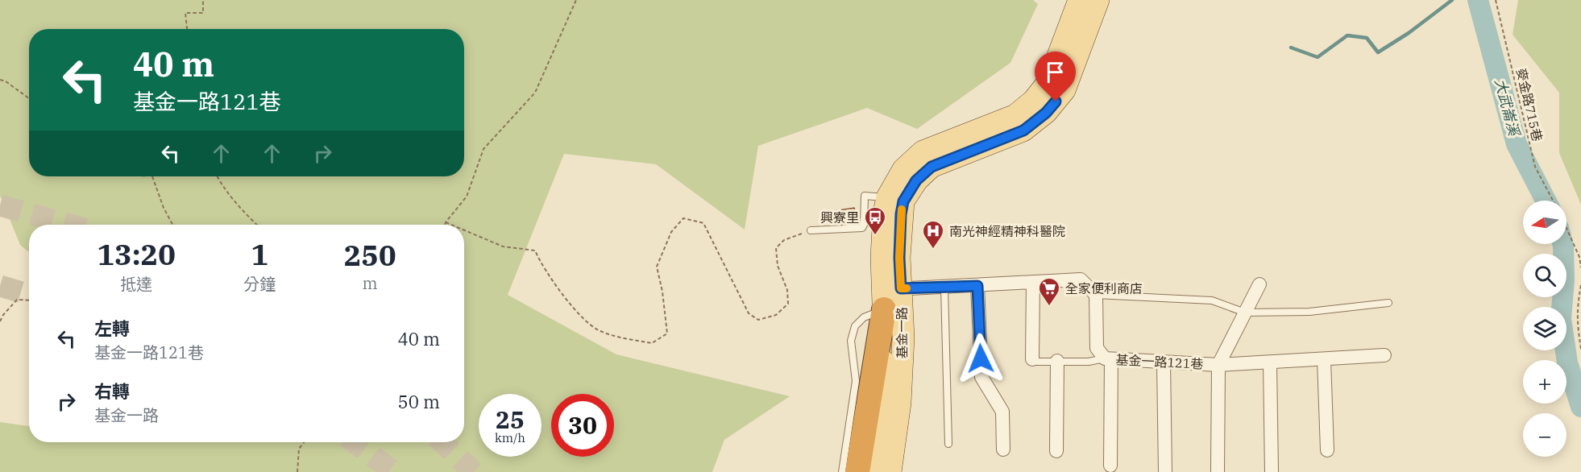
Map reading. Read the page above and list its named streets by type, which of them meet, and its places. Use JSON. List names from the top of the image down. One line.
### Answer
{"streets":{"main road":["基金一路"],"street":["基金一路121巷"],"path":["麥金路715巷"]},"water":["大武崙溪"],"places":{"bus stop":["興寮里"],"hospital":["南光神經精神科醫院"],"supermarket":["全家便利商店"]},"north":"left","page":{"turn":["40 m","基金一路121巷"],"map_buttons":["+","−"],"eta":["13:20","抵達","1","分鐘","250","m"],"list":[{"name":"左轉","note":"基金一路121巷","value":"40 m"},{"name":"右轉","note":"基金一路","value":"50 m"}],"speed":"25 km/h","limit":"30"}}
